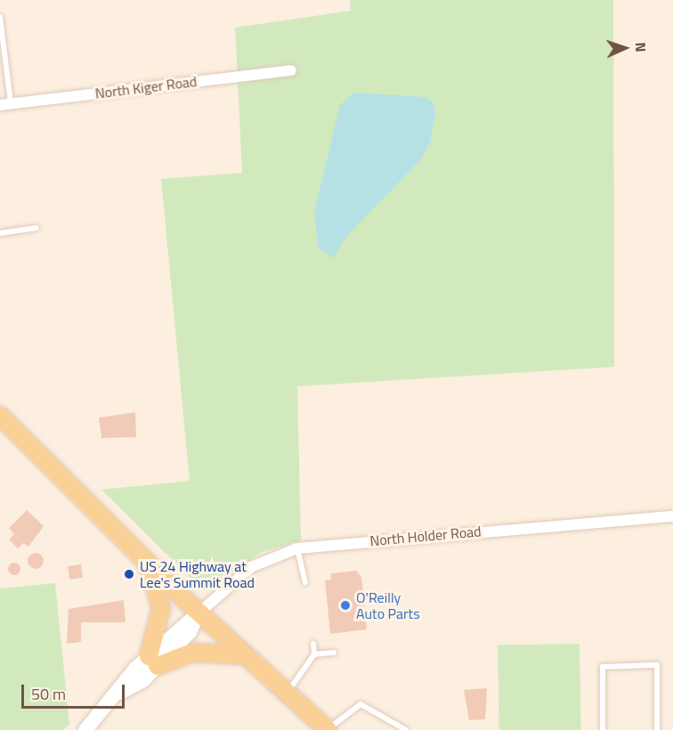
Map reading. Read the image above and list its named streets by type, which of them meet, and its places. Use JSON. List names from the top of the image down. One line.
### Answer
{"streets":{"street":["North Kiger Road","North Holder Road"]},"places":["US 24 Highway at Lee's Summit Road","O'Reilly Auto Parts"],"scale_bar":"50 m","north":"right"}
